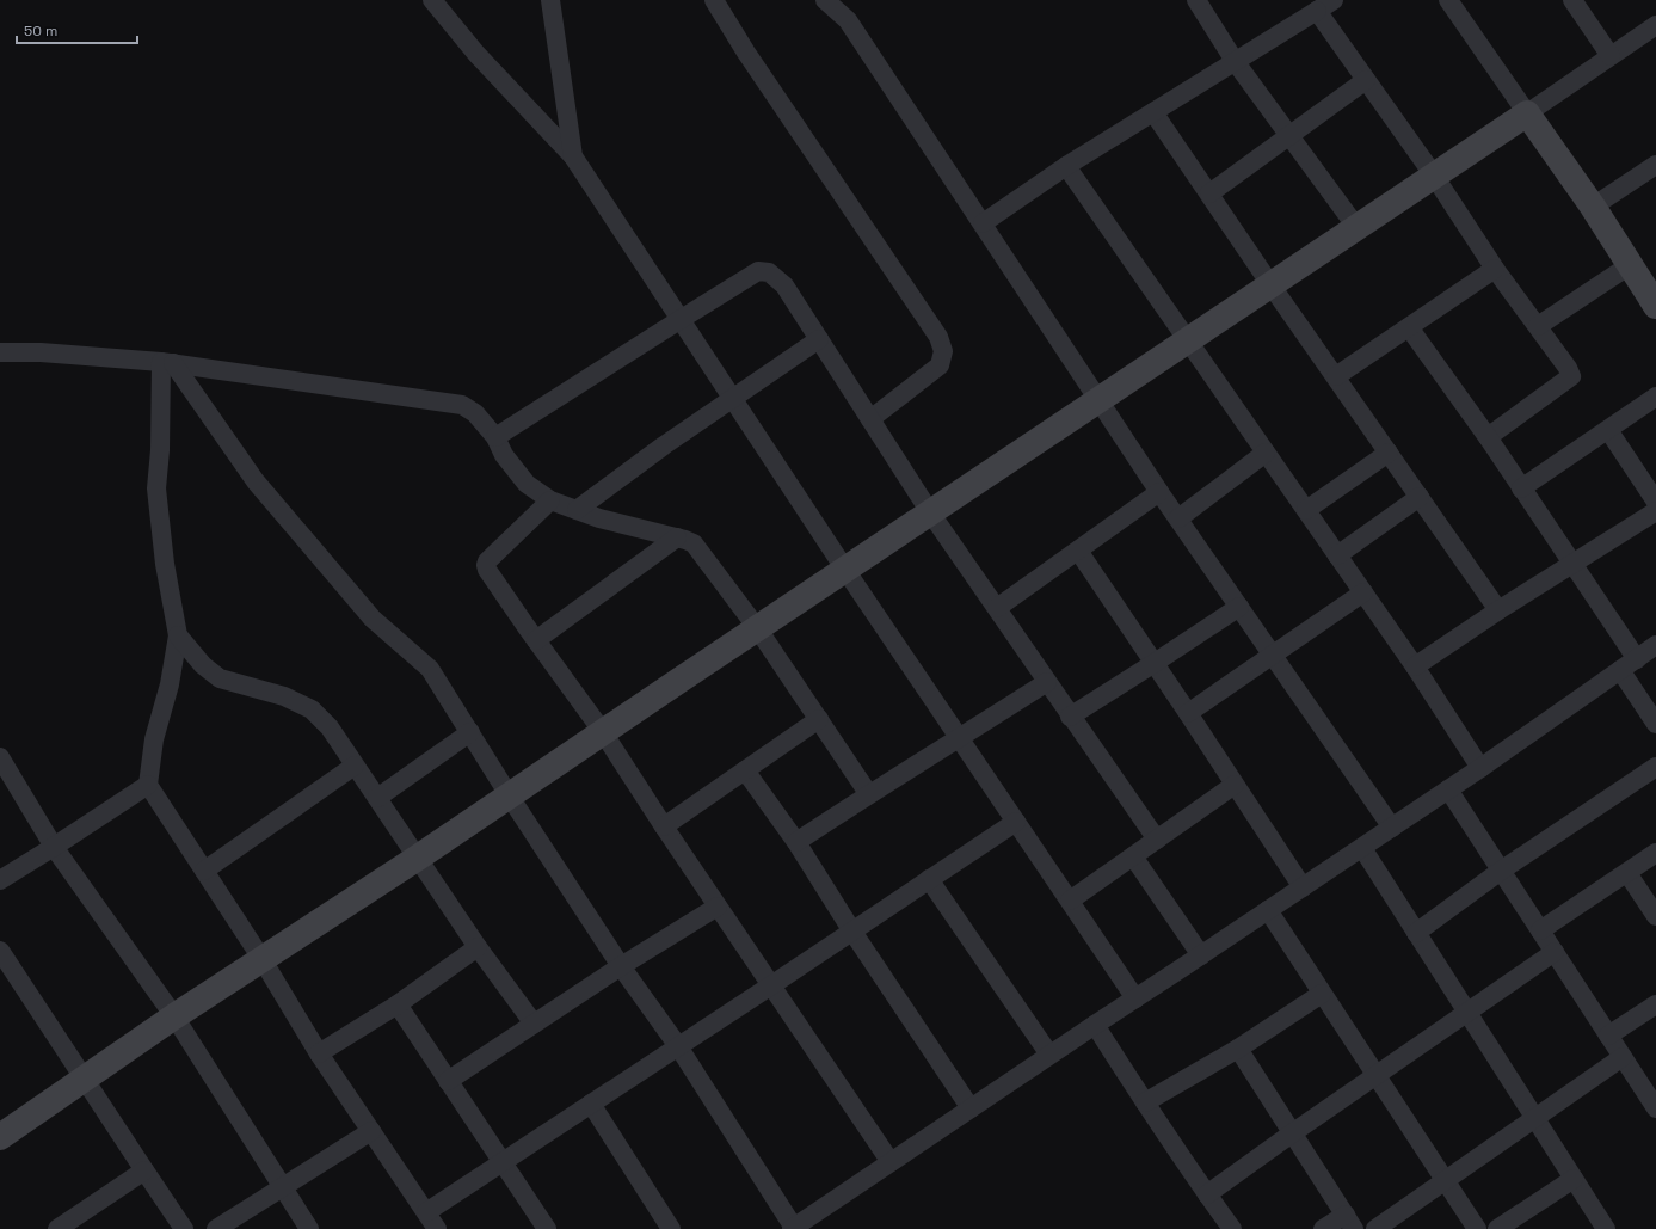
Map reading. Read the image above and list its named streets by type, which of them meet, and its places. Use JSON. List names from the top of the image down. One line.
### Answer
{"scale_bar":"50 m"}
